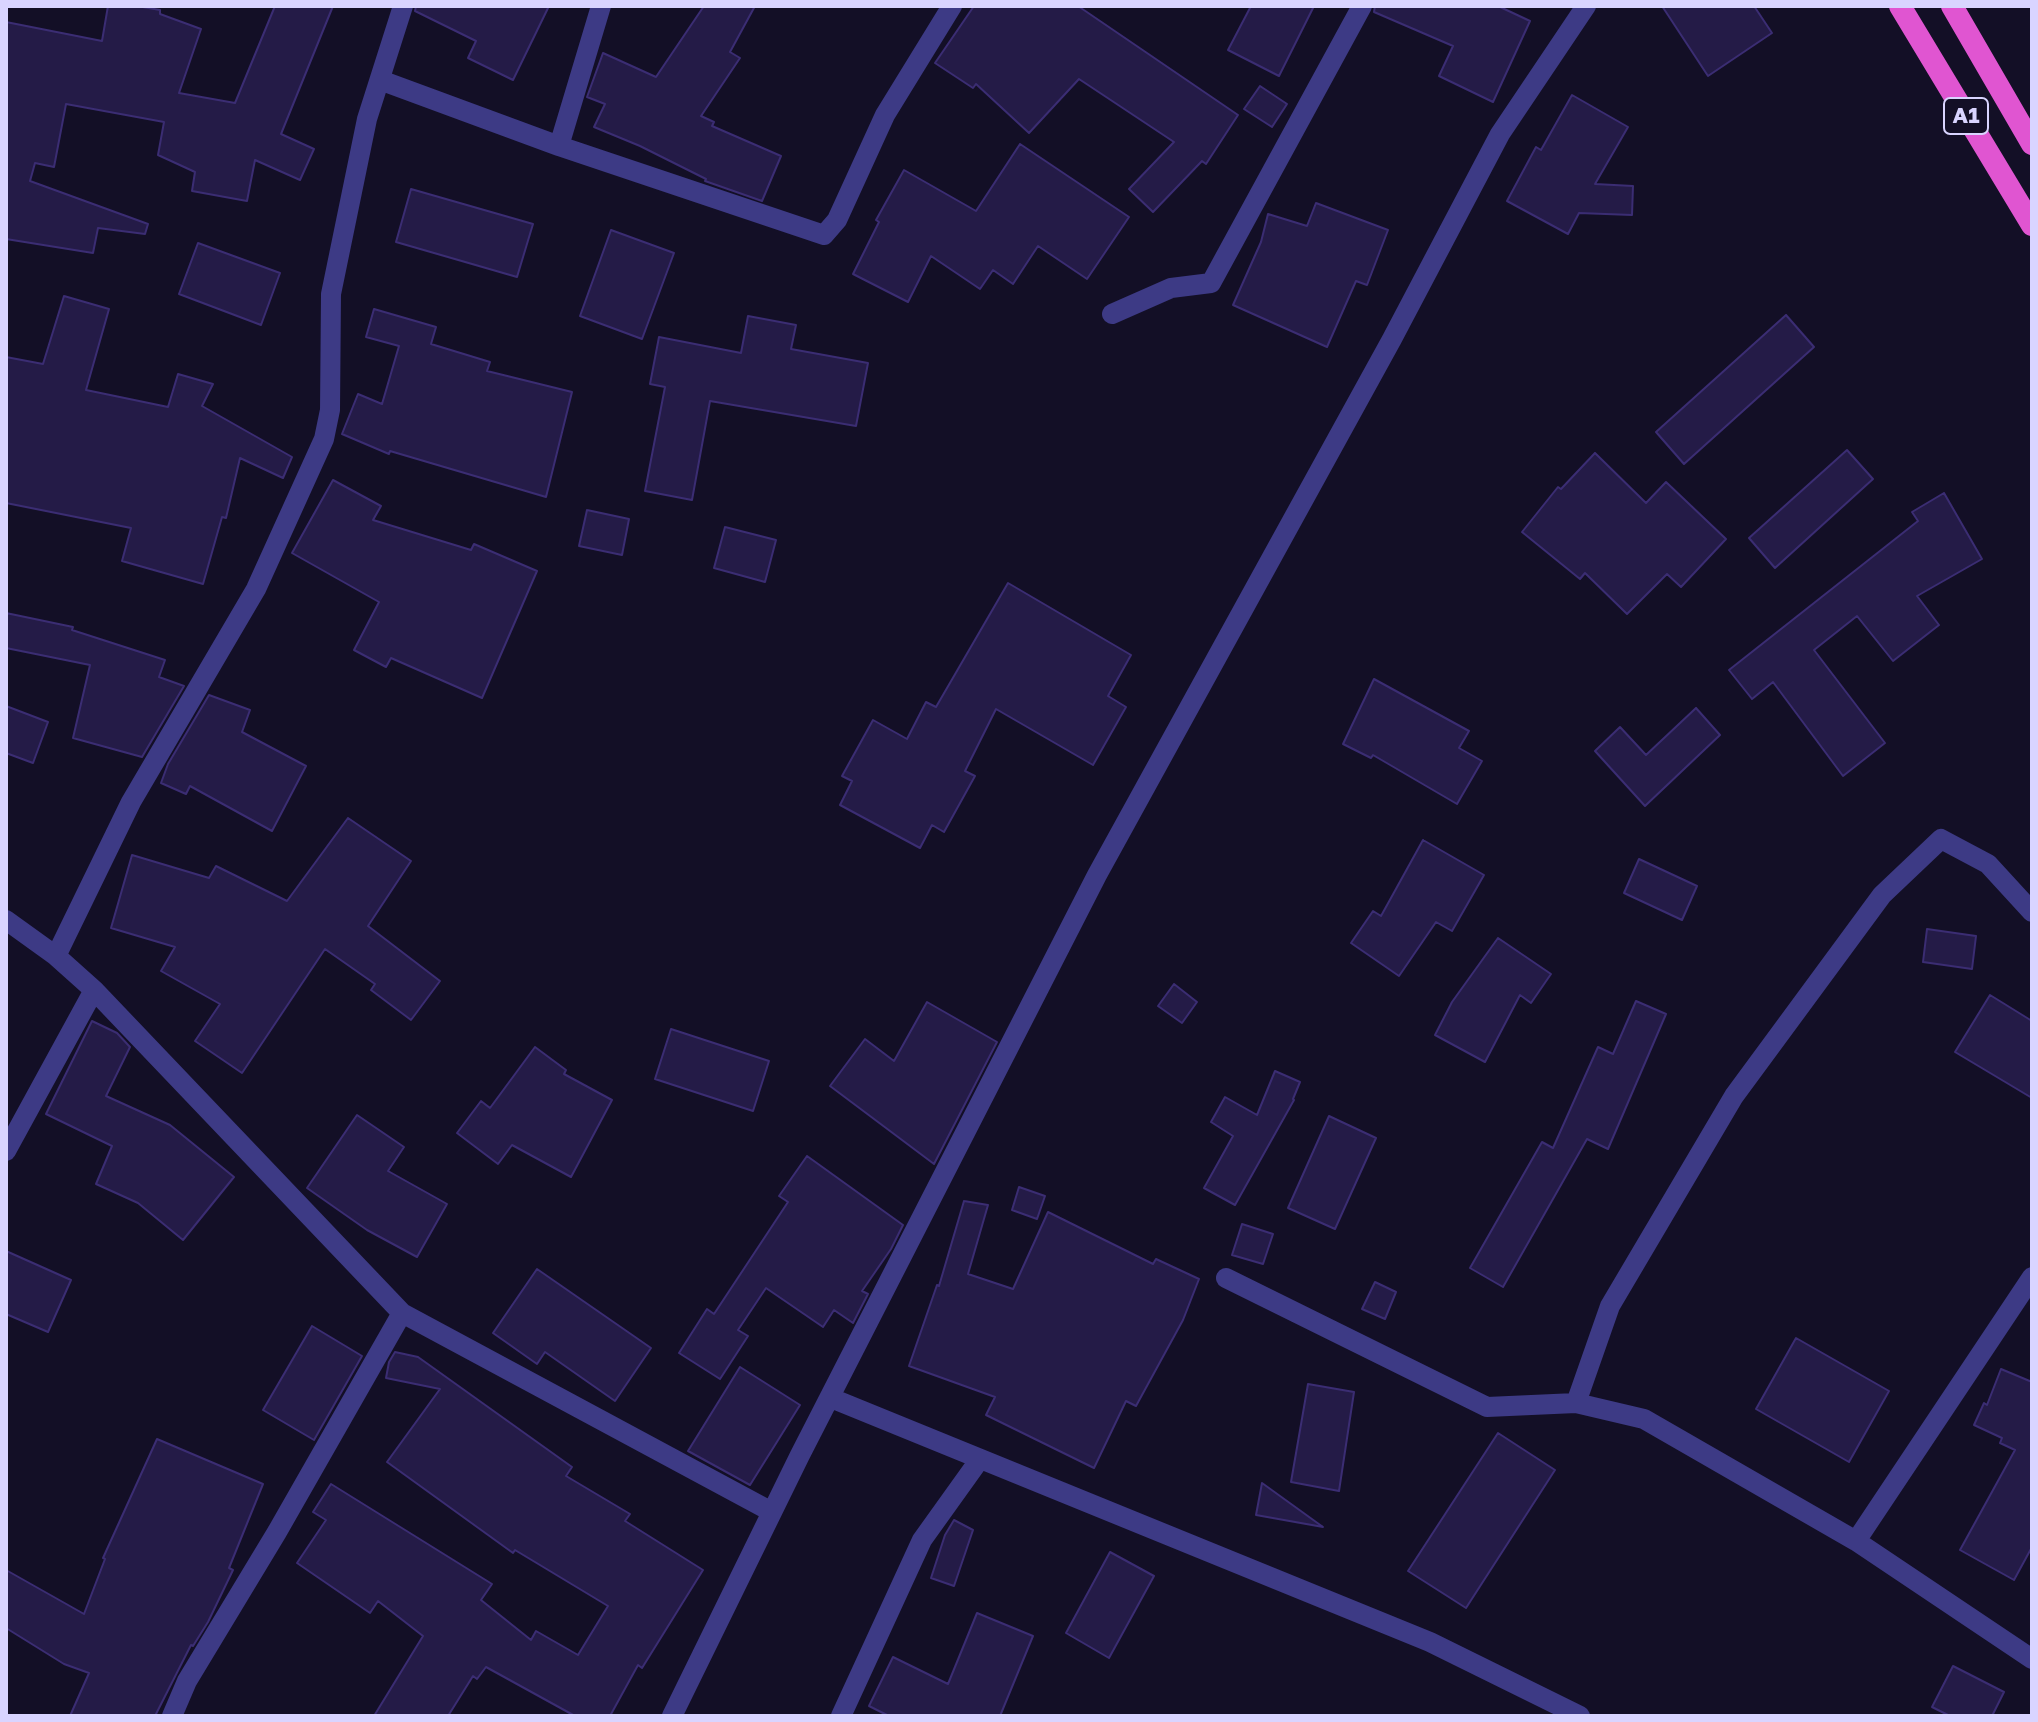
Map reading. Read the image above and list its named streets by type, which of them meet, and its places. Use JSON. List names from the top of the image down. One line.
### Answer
{"streets":{"highway":["A1"]}}
